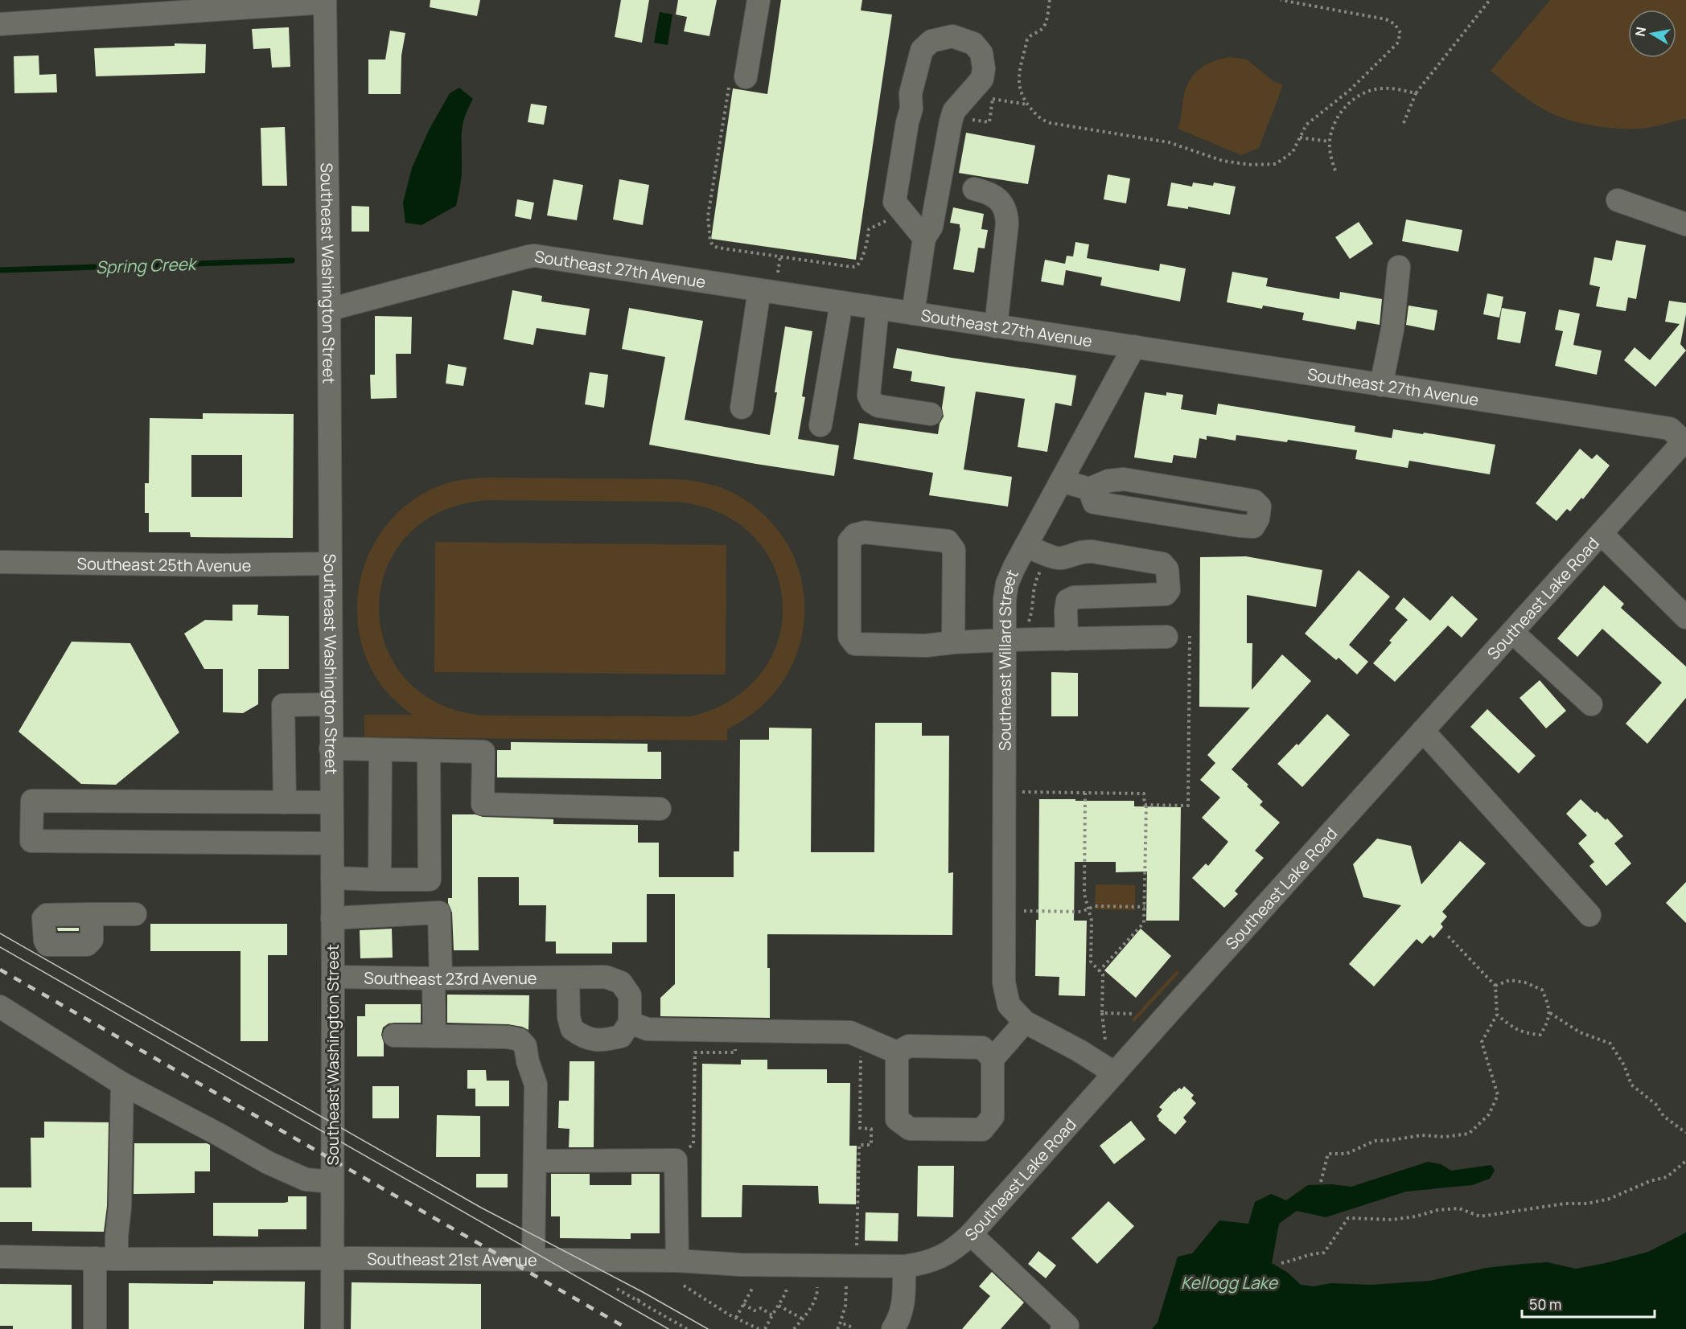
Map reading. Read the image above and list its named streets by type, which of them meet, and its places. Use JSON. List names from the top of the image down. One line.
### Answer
{"streets":{"street":["Southeast 27th Avenue","Southeast Washington Street","Southeast 25th Avenue","Southeast Lake Road","Southeast Willard Street","Southeast 23rd Avenue","Southeast 21st Avenue"]},"crossings":[["Southeast 27th Avenue","Southeast Washington Street"],["Southeast 27th Avenue","Southeast Lake Road"],["Southeast 27th Avenue","Southeast Willard Street"],["Southeast Washington Street","Southeast 25th Avenue"],["Southeast Washington Street","Southeast 23rd Avenue"],["Southeast Washington Street","Southeast 21st Avenue"],["Southeast Lake Road","Southeast 21st Avenue"]],"water":["Spring Creek","Kellogg Lake"],"scale_bar":"50 m","north":"left"}
